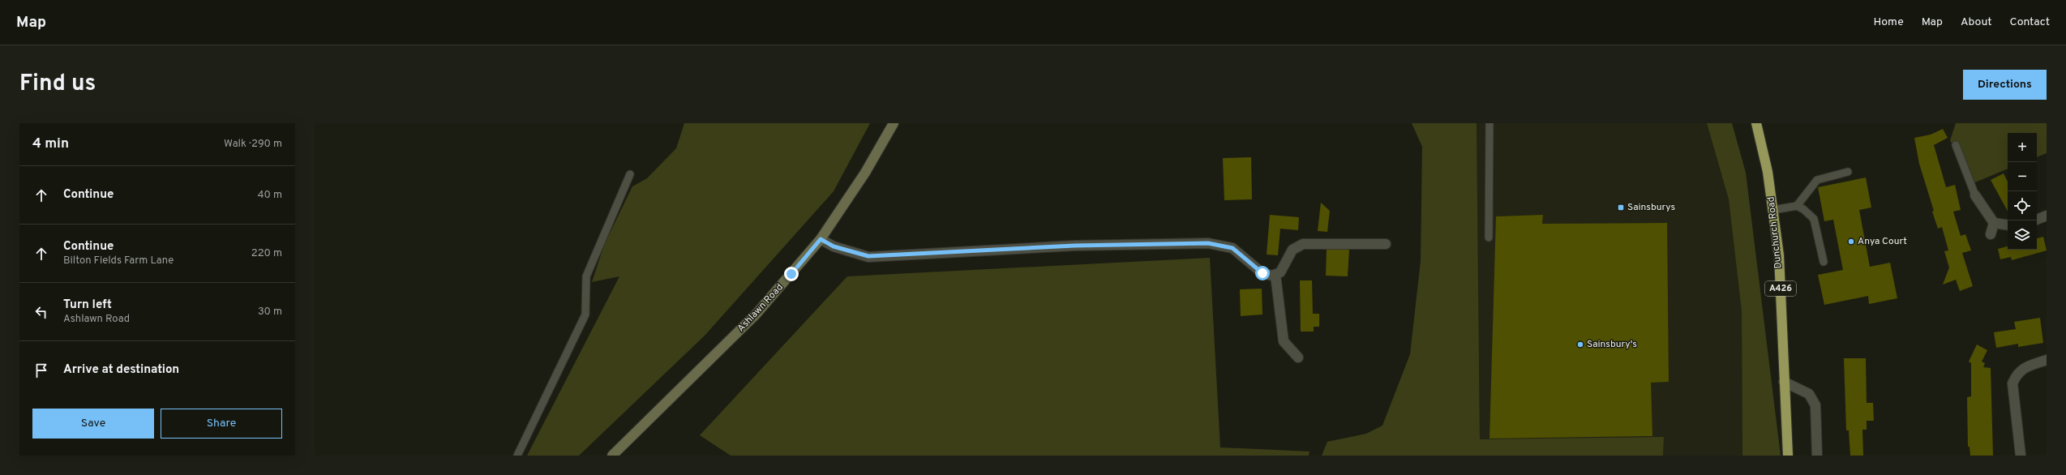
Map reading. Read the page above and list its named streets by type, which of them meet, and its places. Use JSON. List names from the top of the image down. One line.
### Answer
{"streets":{"highway":["Dunchurch Road","A426"],"main road":["Ashlawn Road"]},"places":{"transit":["Sainsburys"],"other":["Anya Court","Sainsbury's"]},"page":{"header":"Map","nav":["Home","Map","About","Contact"],"title":"Find us","buttons":["Directions",["Save","Share"]],"heading":["4 min","Walk · 290 m"],"map_buttons":["+","−"],"list":[["Continue","40 m"],["Continue","Bilton Fields Farm Lane","220 m"],["Turn left","Ashlawn Road","30 m"],"Arrive at destination"]}}
